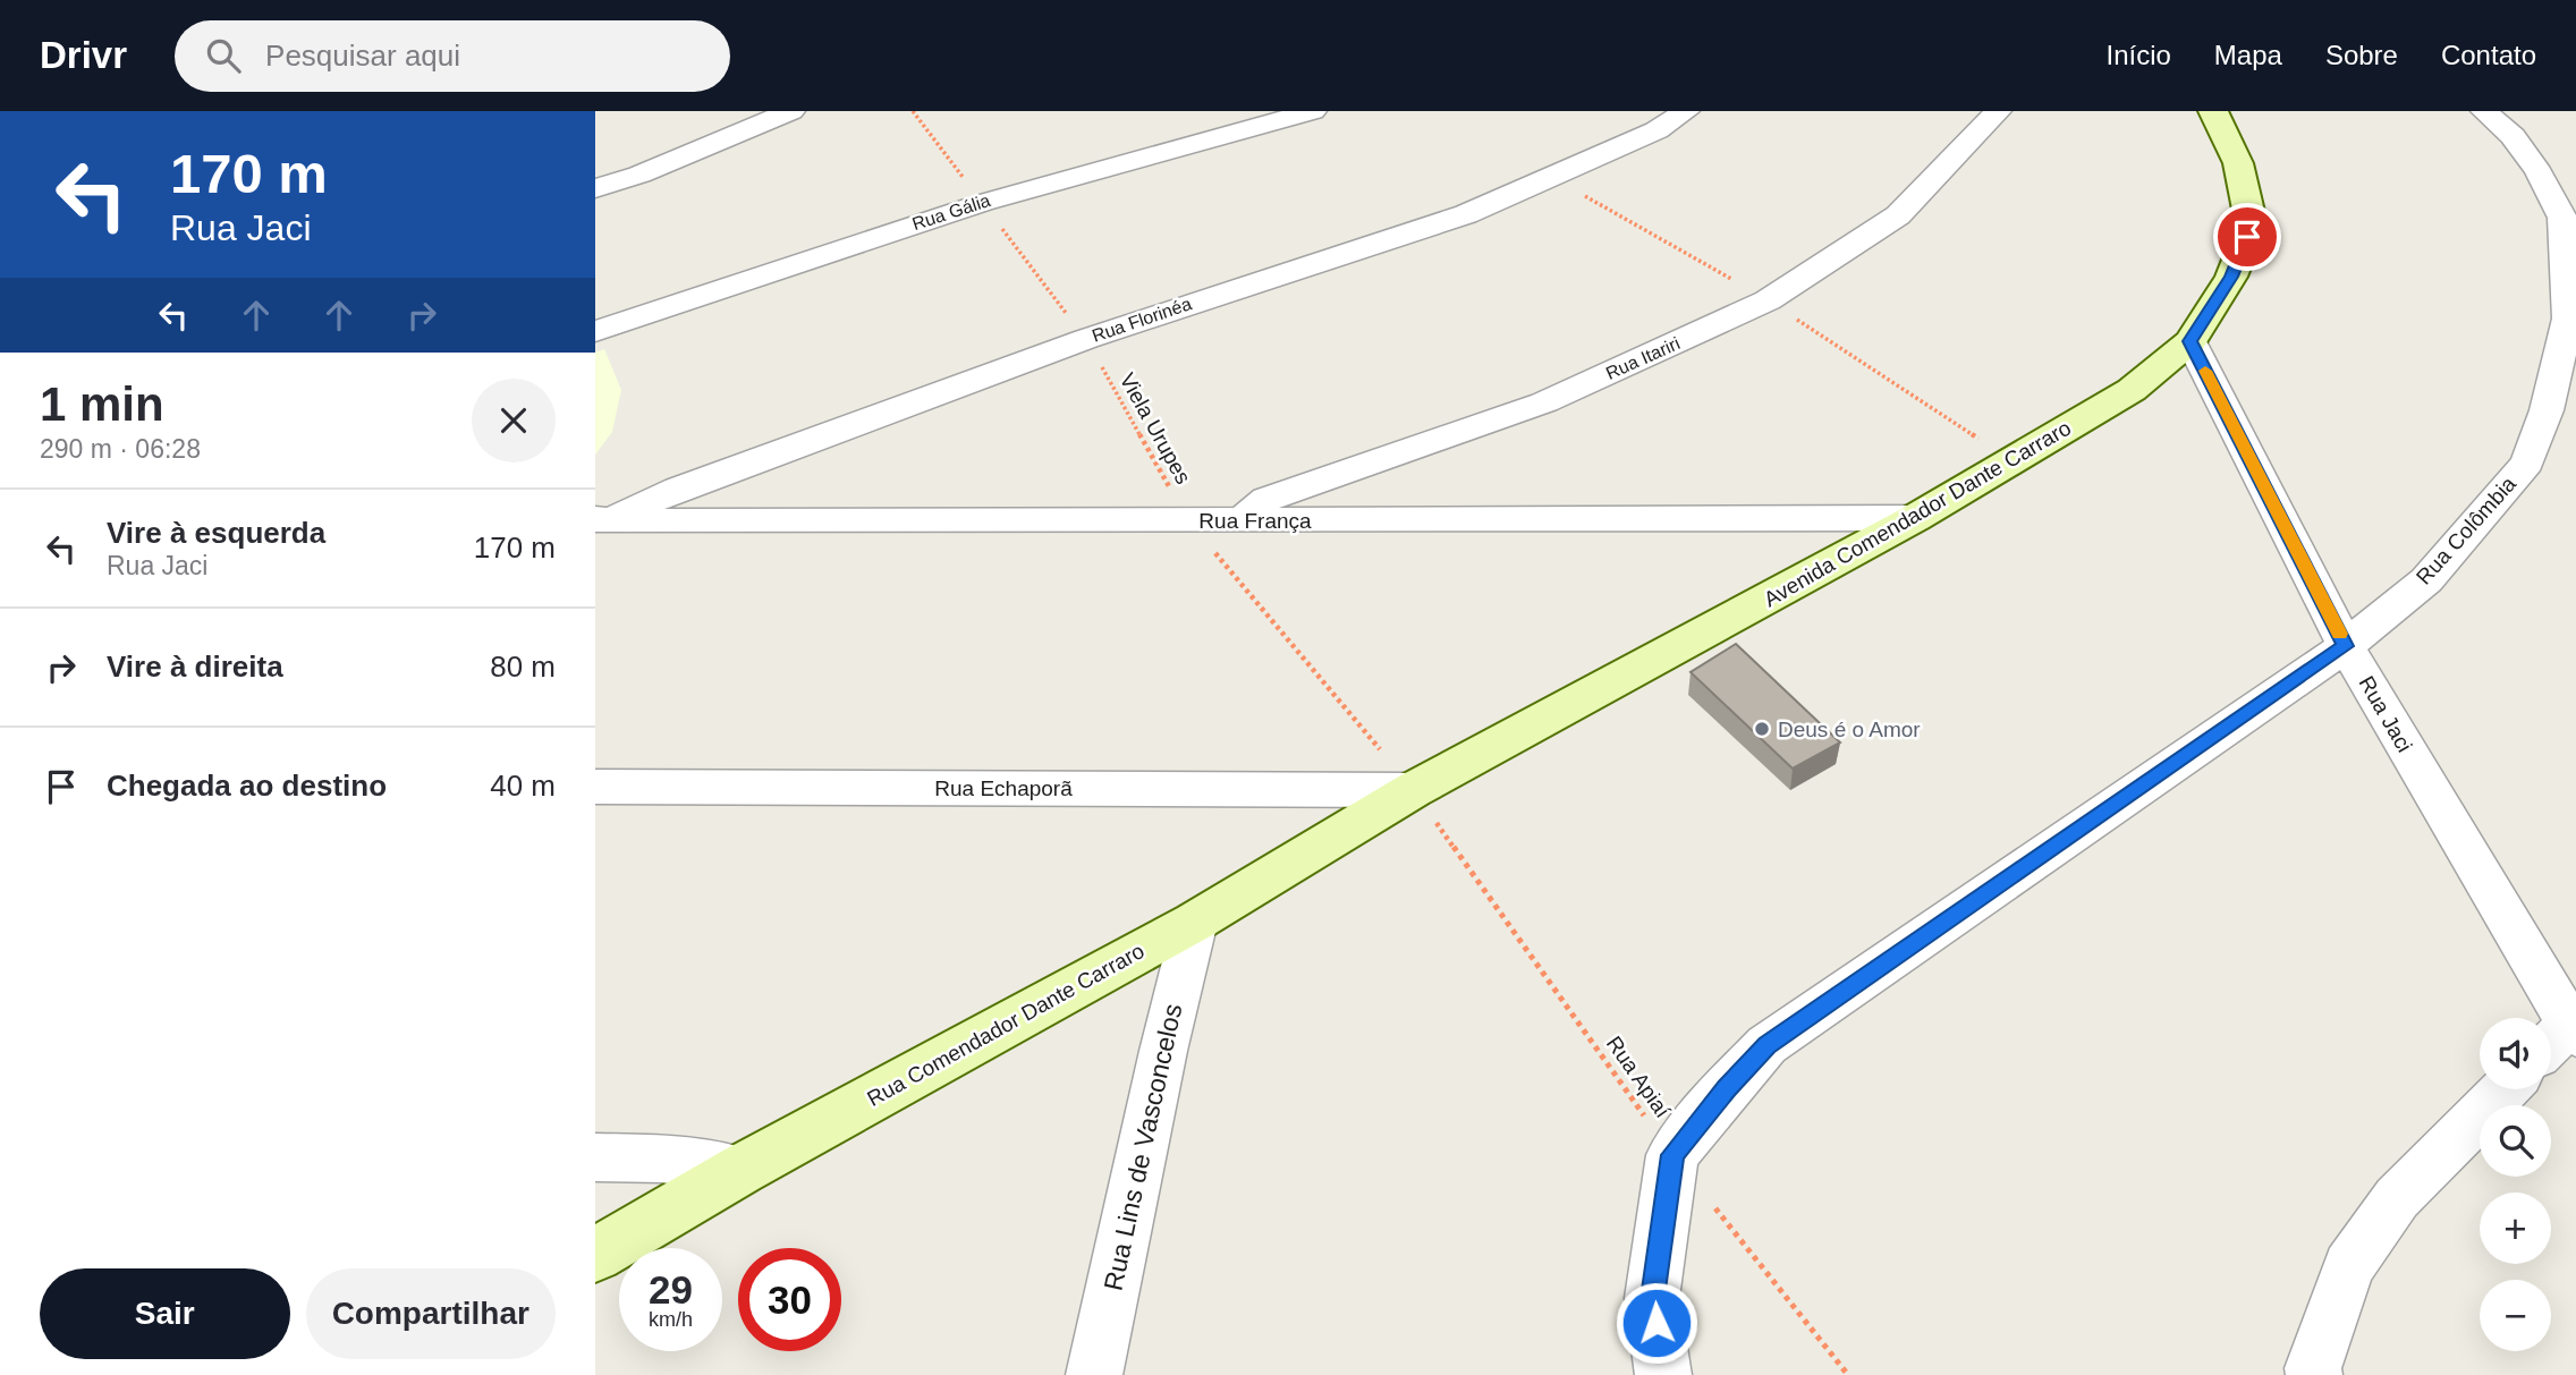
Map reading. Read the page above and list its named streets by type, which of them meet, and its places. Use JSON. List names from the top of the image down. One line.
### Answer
{"streets":{"street":["Rua Gália","Rua Florinéa","Rua Itariri","Avenida Comendador Dante Carraro","Rua França","Rua Colômbia","Rua Jaci","Rua Echaporã","Rua Comendador Dante Carraro","Rua Lins de Vasconcelos"],"path":["Viela Urupes","Rua Apiaí"]},"crossings":[["Rua Gália","Viela Urupes"],["Rua Florinéa","Viela Urupes"],["Rua Florinéa","Rua França"],["Rua Itariri","Rua França"],["Viela Urupes","Avenida Comendador Dante Carraro"],["Viela Urupes","Rua França"],["Viela Urupes","Rua Echaporã"],["Viela Urupes","Rua Comendador Dante Carraro"],["Viela Urupes","Rua Apiaí"],["Avenida Comendador Dante Carraro","Rua França"],["Avenida Comendador Dante Carraro","Rua Jaci"],["Avenida Comendador Dante Carraro","Rua Echaporã"],["Avenida Comendador Dante Carraro","Rua Comendador Dante Carraro"],["Avenida Comendador Dante Carraro","Rua Apiaí"],["Rua Colômbia","Rua Jaci"],["Rua Colômbia","Rua Apiaí"],["Rua Echaporã","Rua Comendador Dante Carraro"],["Rua Echaporã","Rua Apiaí"],["Rua Comendador Dante Carraro","Rua Apiaí"],["Rua Comendador Dante Carraro","Rua Lins de Vasconcelos"]],"places":["Deus é o Amor"],"page":{"header":"Drivr","search":"Pesquisar aqui","nav":["Início","Mapa","Sobre","Contato"],"turn":["170 m","Rua Jaci"],"heading":["1 min","290 m · 06:28"],"list":[{"name":"Vire à esquerda","note":"Rua Jaci","value":"170 m"},{"name":"Vire à direita","value":"80 m"},{"name":"Chegada ao destino","value":"40 m"}],"map_buttons":["+","−"],"speed":"29 km/h","limit":"30","buttons":["Sair","Compartilhar"]}}
